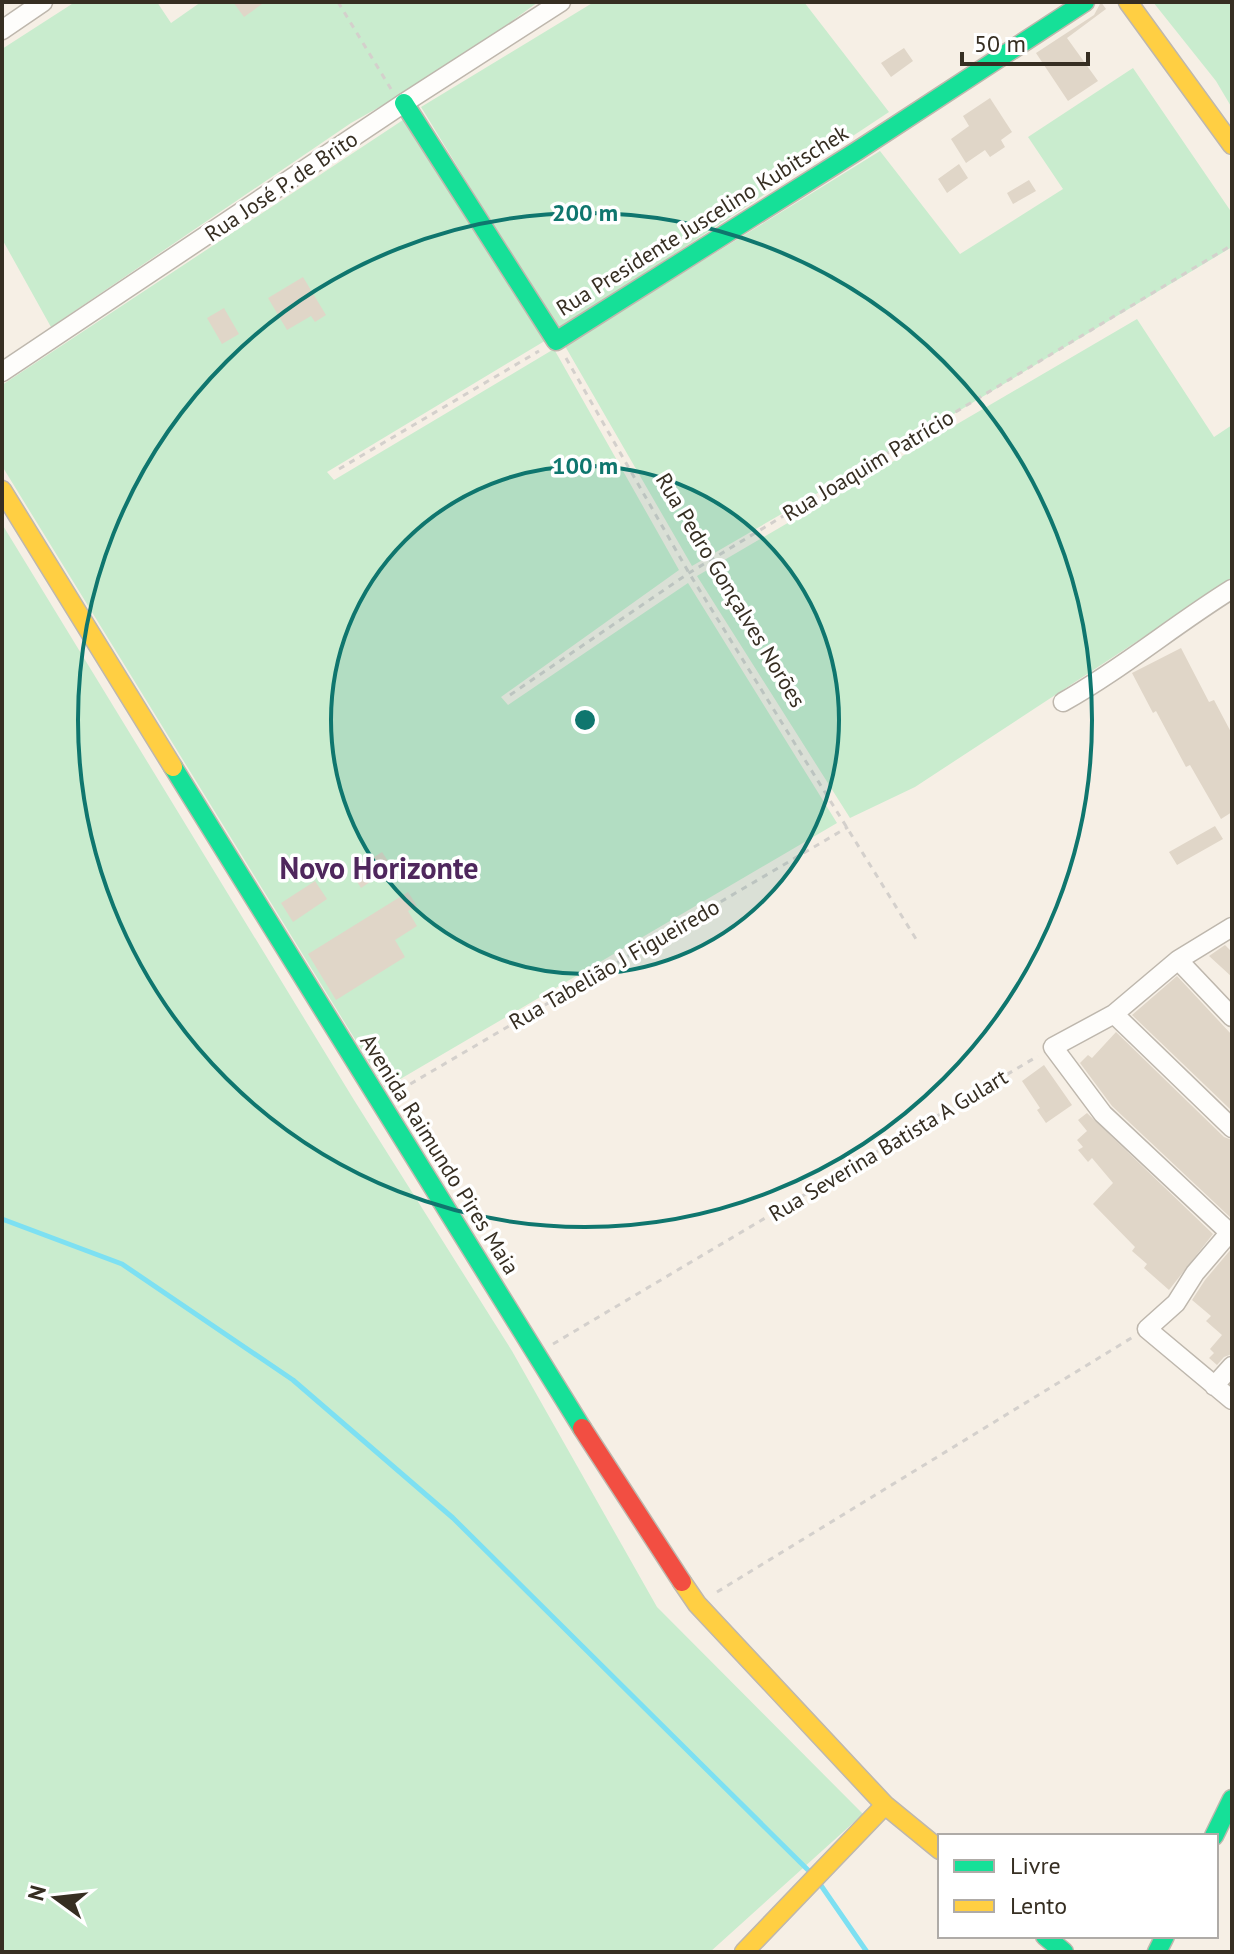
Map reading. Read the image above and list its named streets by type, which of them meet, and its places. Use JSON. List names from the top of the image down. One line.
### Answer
{"streets":{"street":["Rua José P. de Brito","Rua Presidente Juscelino Kubitschek","Avenida Raimundo Pires Maia"],"path":["Rua Joaquim Patrício","Rua Pedro Gonçalves Norões","Rua Tabelião J Figueiredo","Rua Severina Batista A Gulart"]},"crossings":[["Rua Presidente Juscelino Kubitschek","Rua Pedro Gonçalves Norões"],["Rua Joaquim Patrício","Rua Pedro Gonçalves Norões"],["Rua Pedro Gonçalves Norões","Rua Tabelião J Figueiredo"],["Rua Tabelião J Figueiredo","Avenida Raimundo Pires Maia"],["Rua Severina Batista A Gulart","Avenida Raimundo Pires Maia"]],"districts":["Novo Horizonte"],"legend":["Livre","Lento"],"scale_bar":"50 m","north":"left","rings":["200 m","100 m"]}
